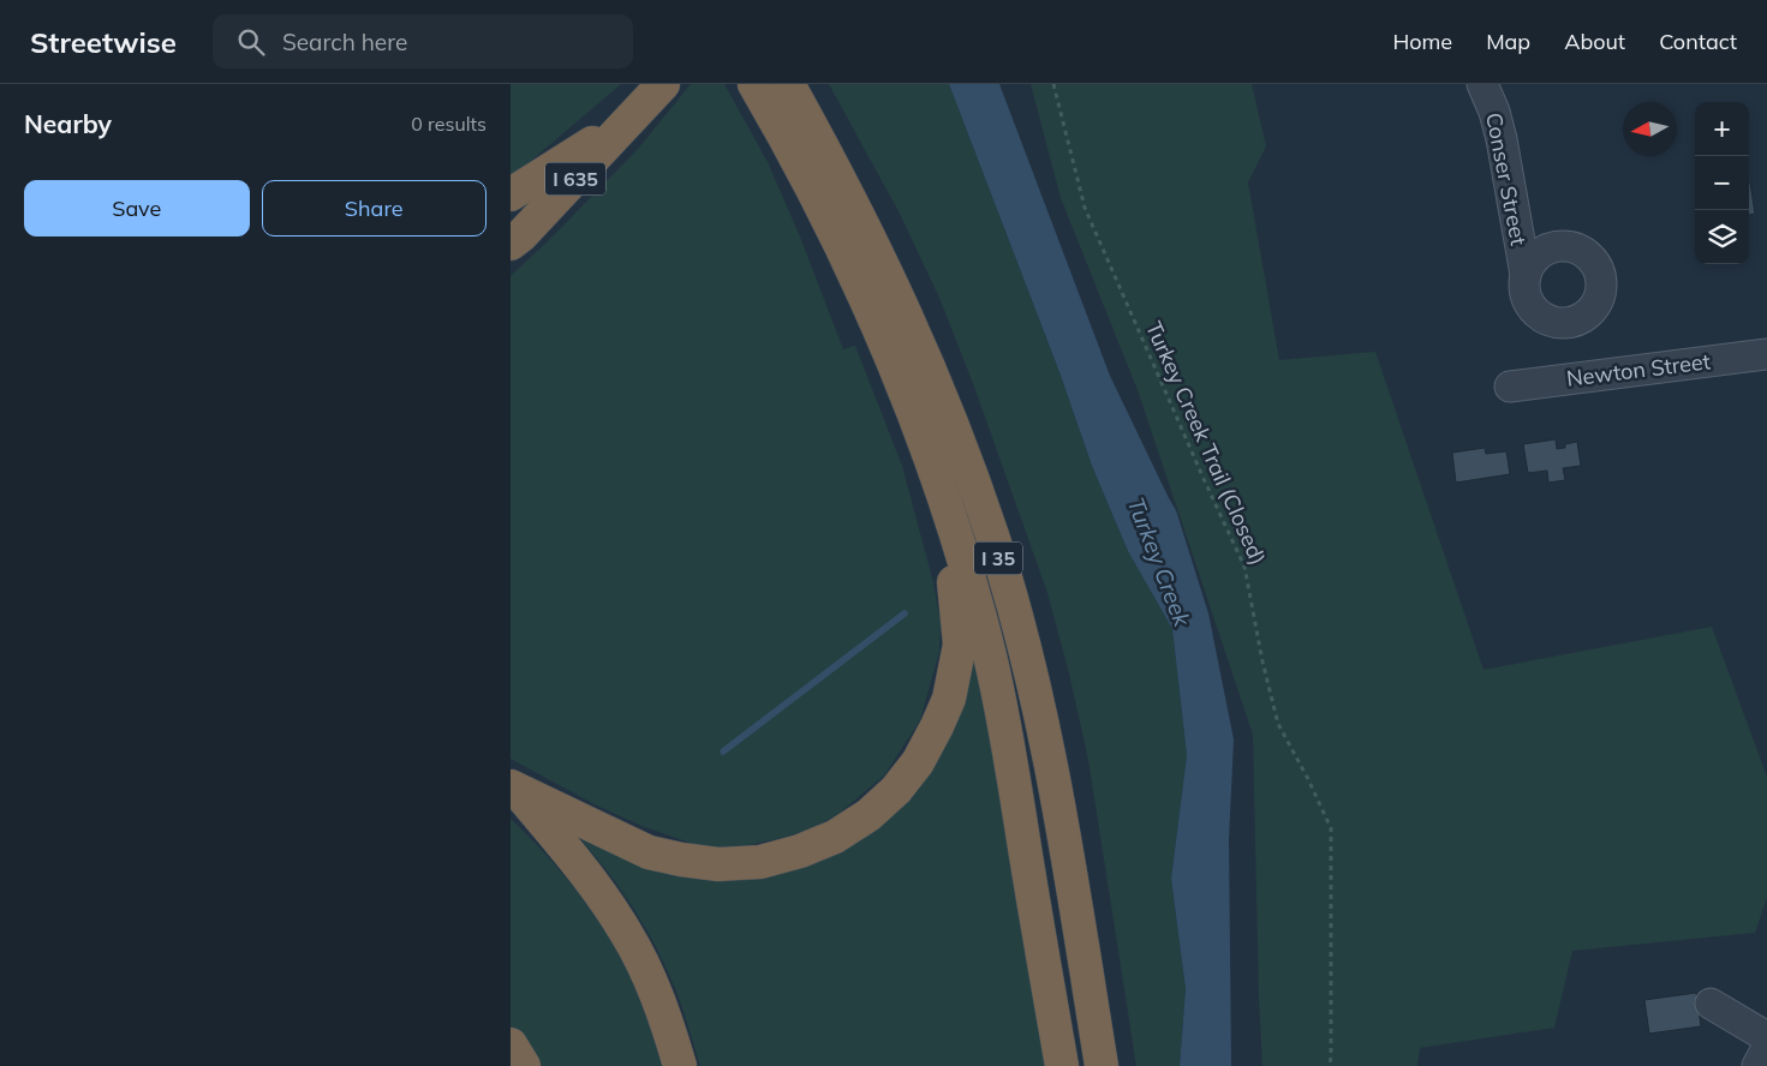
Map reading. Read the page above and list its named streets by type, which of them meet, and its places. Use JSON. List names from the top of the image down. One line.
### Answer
{"streets":{"highway":["I 635","I 35"],"street":["Conser Street","Newton Street"],"path":["Turkey Creek Trail (Closed)"]},"water":["Turkey Creek"],"north":"left","page":{"header":"Streetwise","search":"Search here","nav":["Home","Map","About","Contact"],"heading":["Nearby","0 results"],"map_buttons":["+","−"],"buttons":["Save","Share"]}}
